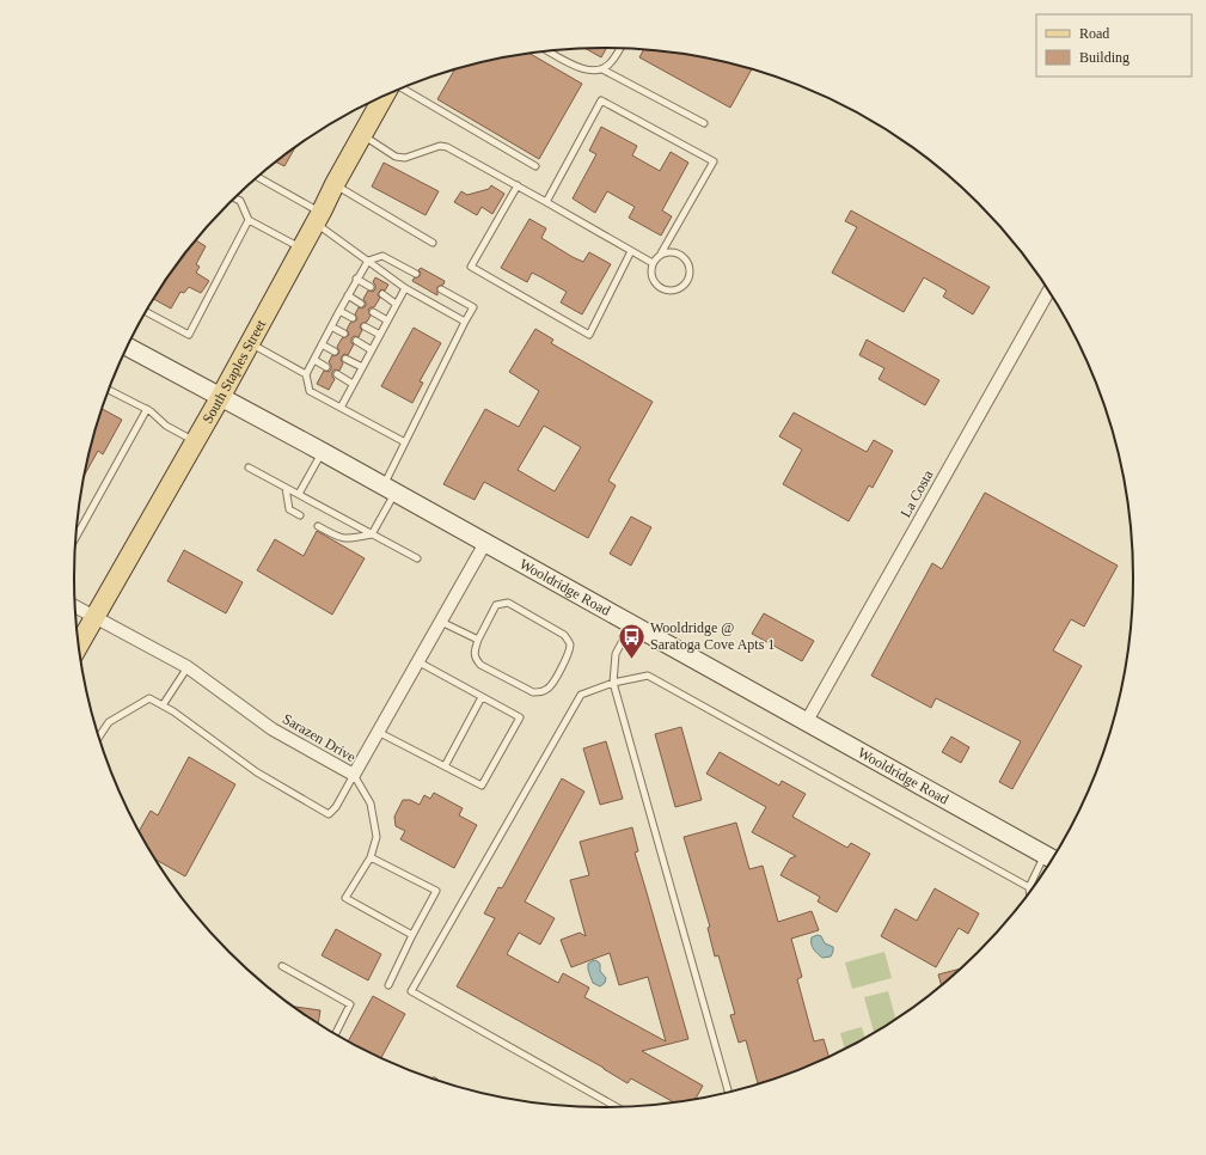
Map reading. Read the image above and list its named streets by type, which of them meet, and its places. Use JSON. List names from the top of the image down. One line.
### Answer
{"streets":{"main road":["South Staples Street","Wooldridge Road"],"street":["La Costa","Sarazen Drive"]},"crossings":[["South Staples Street","Wooldridge Road"],["South Staples Street","Sarazen Drive"],["La Costa","Wooldridge Road"],["Wooldridge Road","Sarazen Drive"]],"places":{"bus stop":["Wooldridge @ Saratoga Cove Apts 1"]},"legend":["Road","Building"]}
